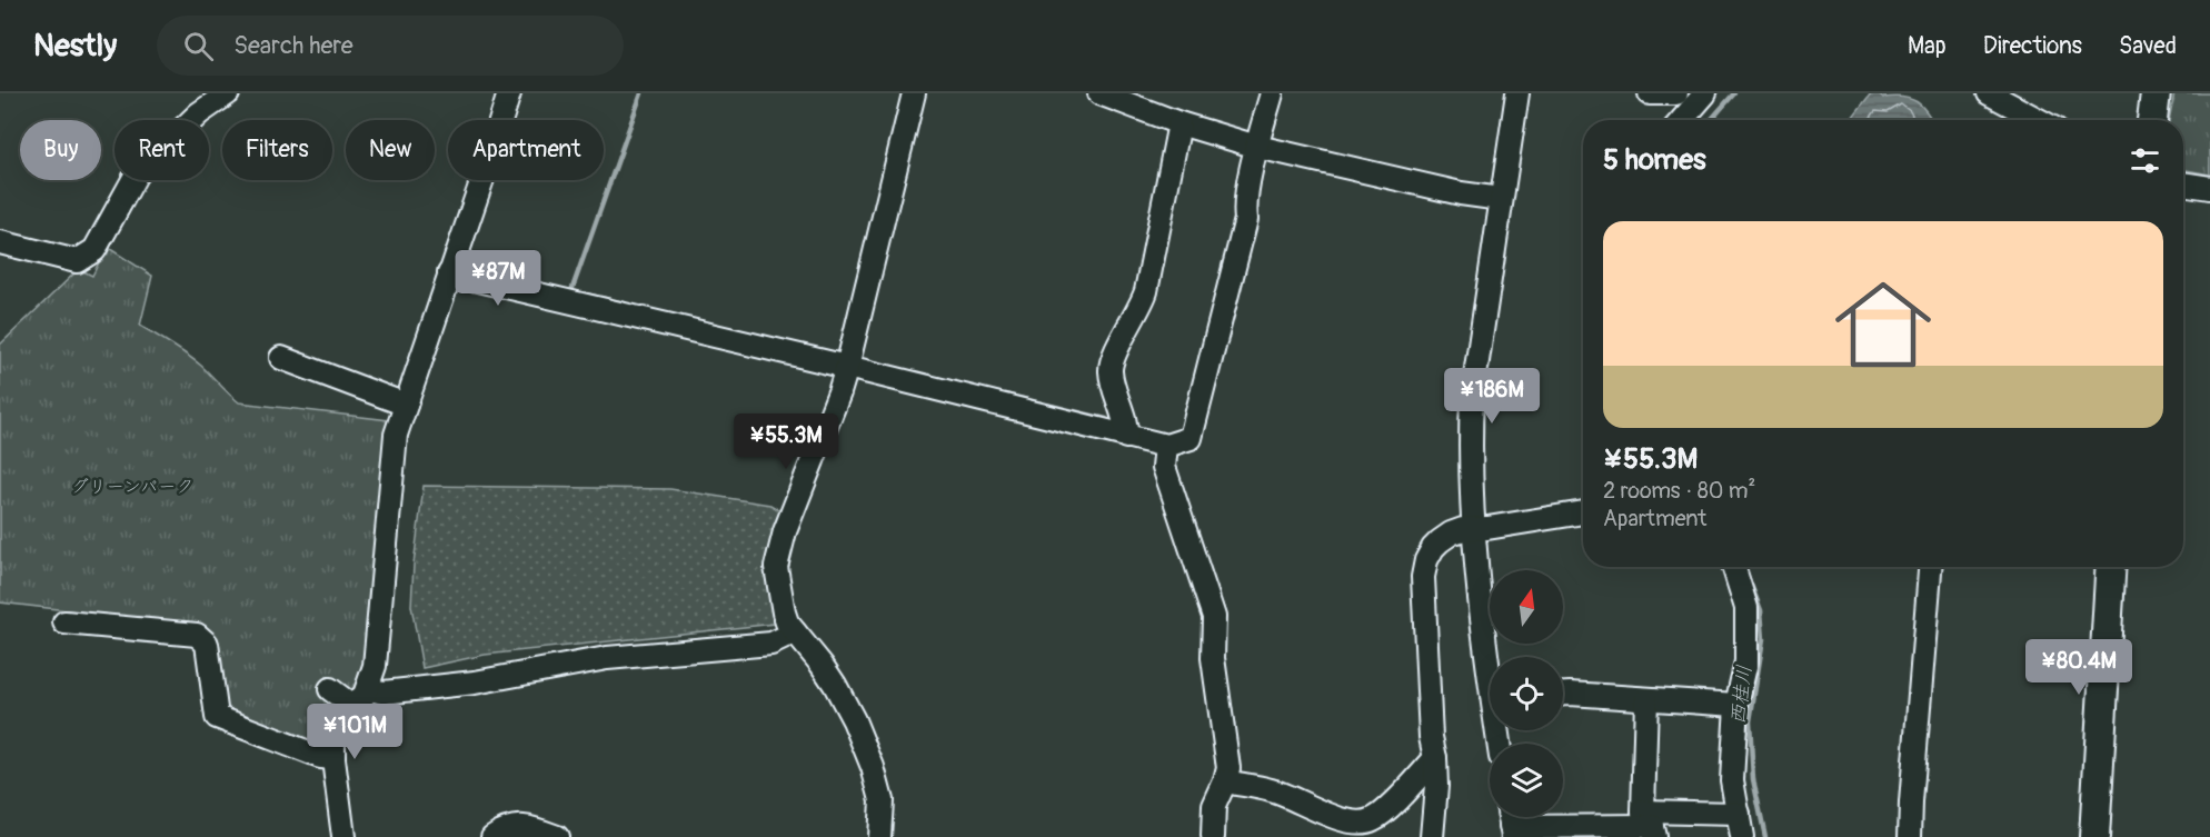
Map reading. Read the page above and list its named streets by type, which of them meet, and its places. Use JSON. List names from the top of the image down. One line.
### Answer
{"water":["西桂川"],"parks":["グリーンパーク"],"north":"top","page":{"header":"Nestly","search":"Search here","nav":["Map","Directions","Saved"],"chip":["Buy","Rent","Filters","New","Apartment"],"heading":"5 homes","list":[{"name":"¥55.3M","note":"2 rooms · 80 m² · Apartment"}],"price":["¥87M","¥186M","¥55.3M","¥80.4M","¥101M"]}}
